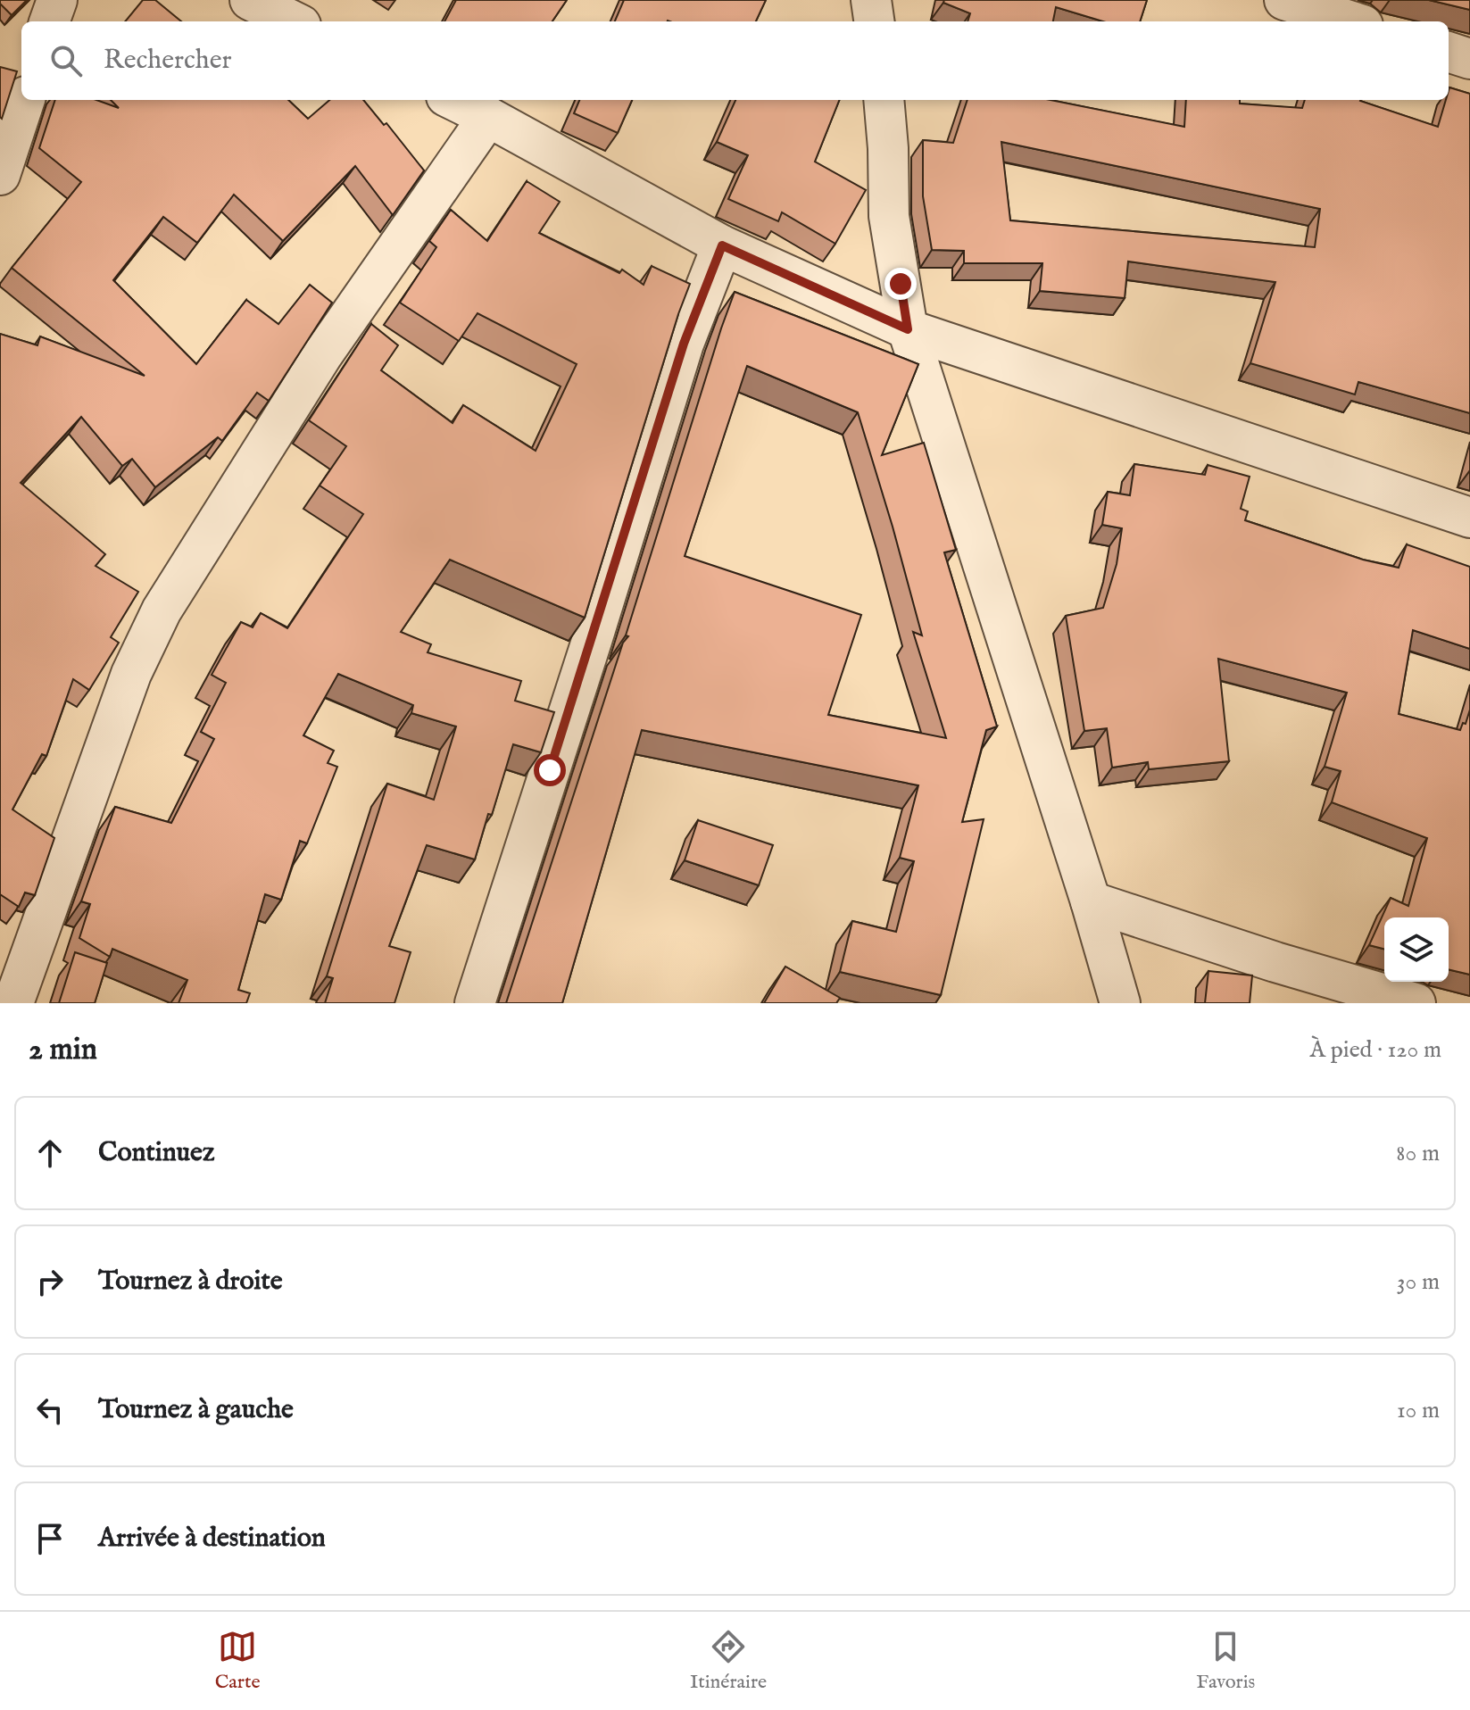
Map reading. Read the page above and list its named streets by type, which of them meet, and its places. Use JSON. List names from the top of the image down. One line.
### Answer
{"page":{"search":"Rechercher","heading":["2 min","À pied · 120 m"],"list":[["Continuez","80 m"],["Tournez à droite","30 m"],["Tournez à gauche","10 m"],"Arrivée à destination"],"nav":["Carte","Itinéraire","Favoris"]}}
